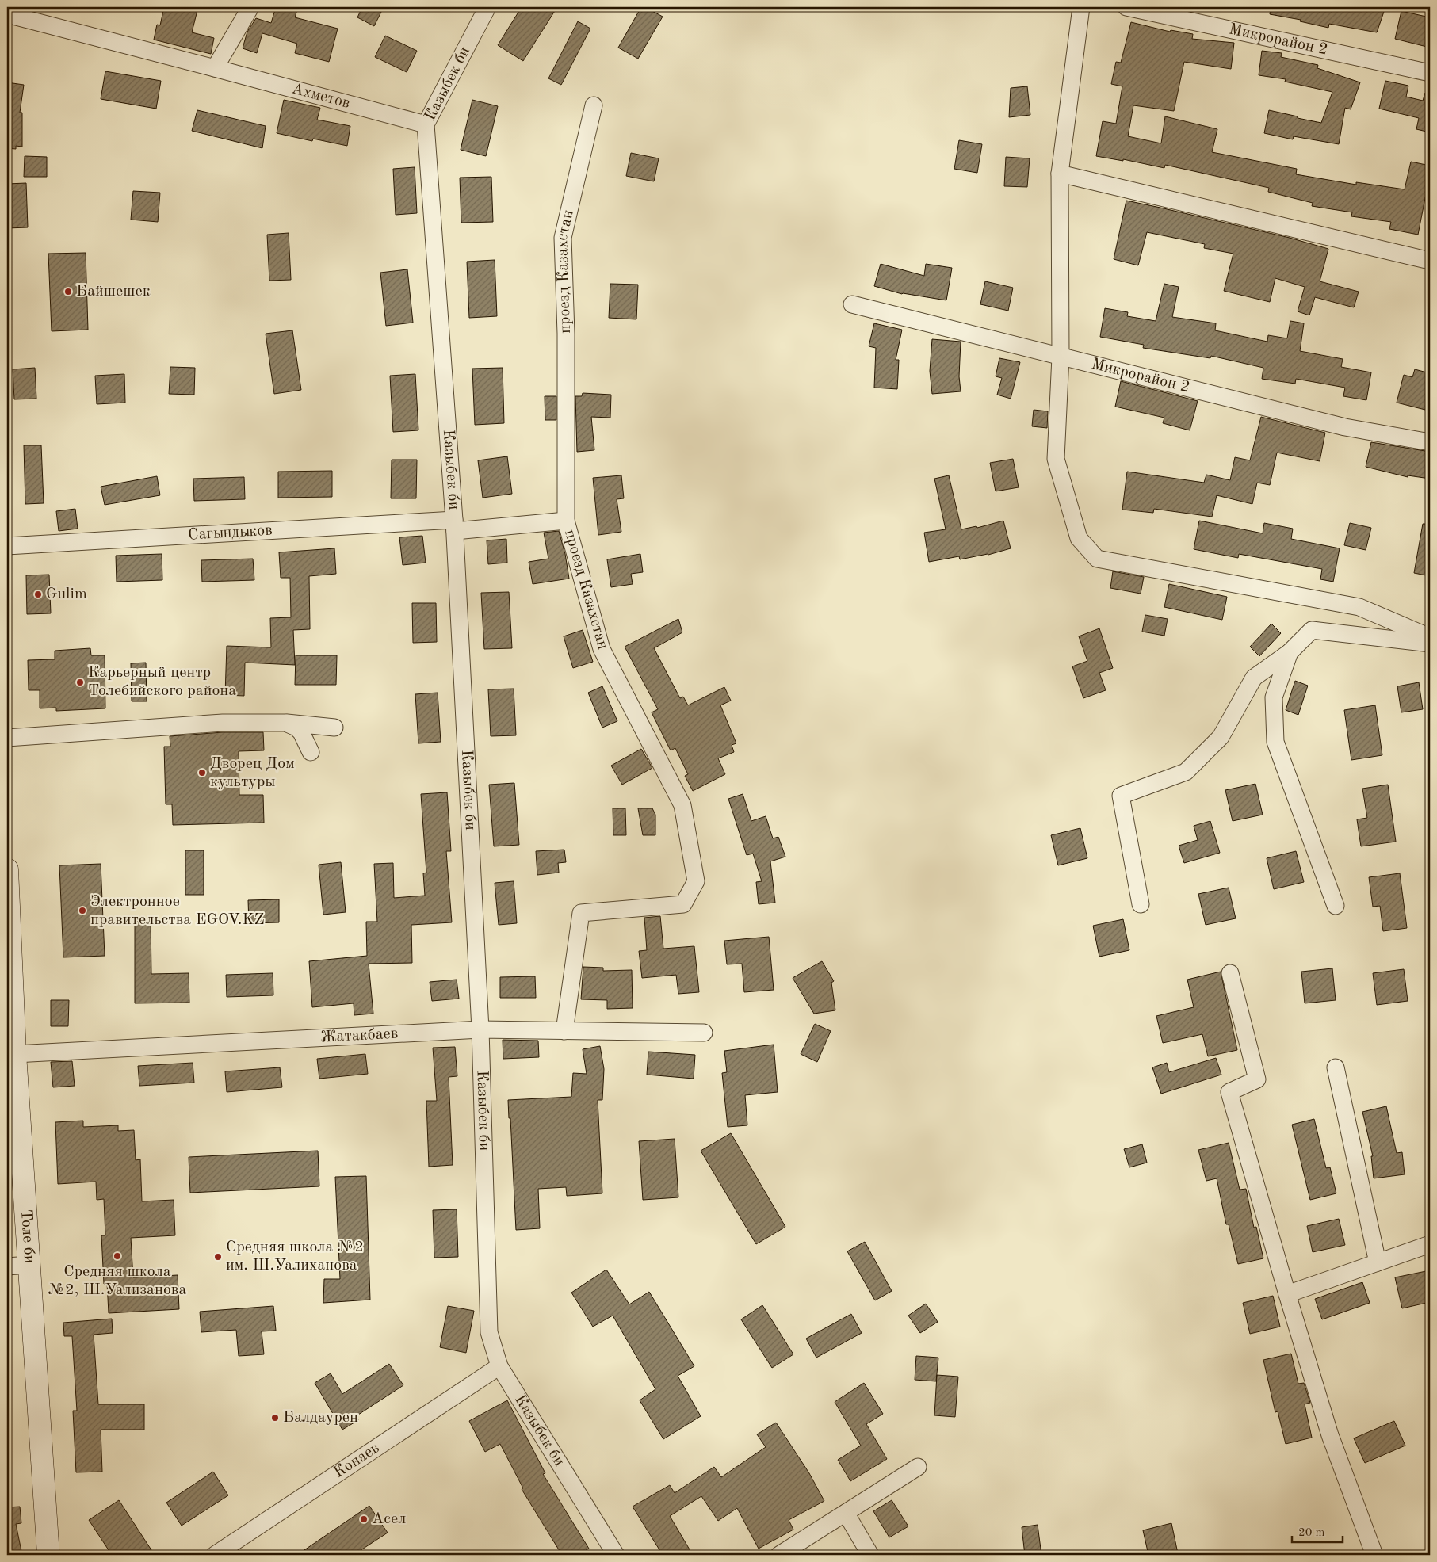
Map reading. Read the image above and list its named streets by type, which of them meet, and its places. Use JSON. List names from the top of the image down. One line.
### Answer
{"streets":{"main road":["Толе би"],"street":["Микрорайон 2","Казыбек би","Ахметов","проезд Казахстан","Сагындыков","Жатакбаев","Конаев"]},"crossings":[["Казыбек би","Ахметов"],["Казыбек би","Сагындыков"],["Казыбек би","Жатакбаев"],["Казыбек би","Конаев"],["проезд Казахстан","Сагындыков"],["проезд Казахстан","Жатакбаев"],["Жатакбаев","Толе би"]],"places":["Байшешек","Gulim","Карьерный центр Толебийского района","Дворец Дом культуры","Электронное правительства EGOV.KZ","Средняя школа №2, Ш.Уализанова","Средняя школа №2 им. Ш.Уалиханова","Балдаурен","Асел"],"scale_bar":"20 m"}
